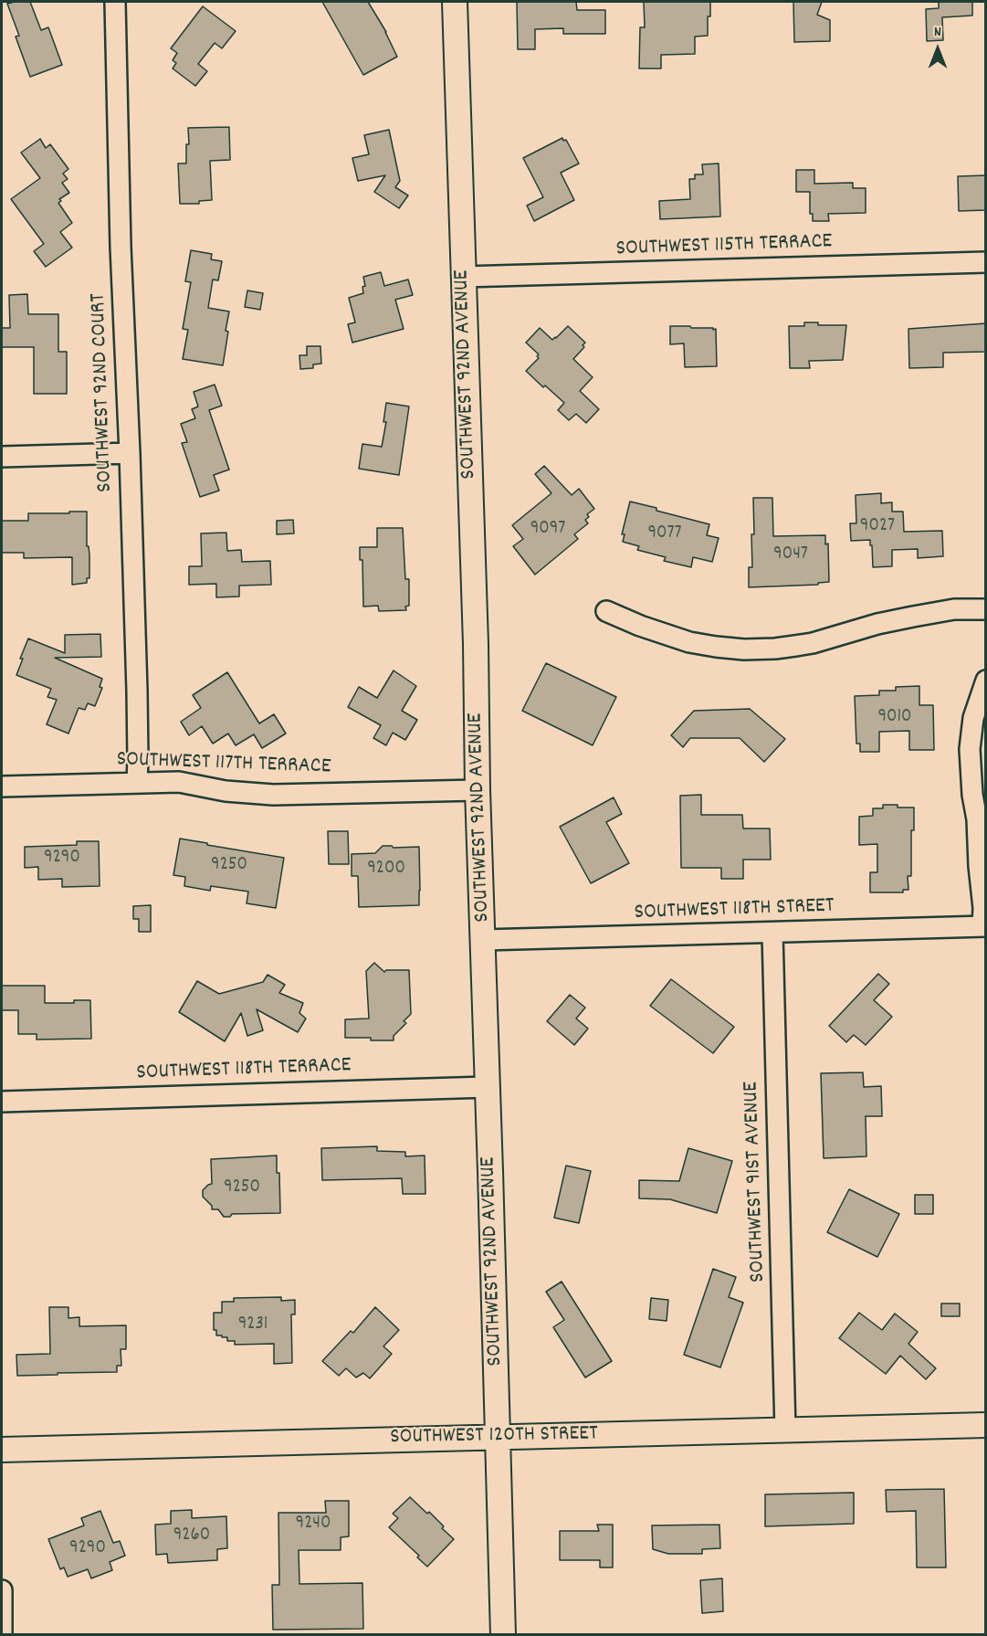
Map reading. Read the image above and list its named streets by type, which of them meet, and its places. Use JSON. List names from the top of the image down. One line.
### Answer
{"streets":{"street":["SOUTHWEST 115TH TERRACE","SOUTHWEST 92ND AVENUE","SOUTHWEST 92ND COURT","SOUTHWEST 117TH TERRACE","SOUTHWEST 118TH STREET","SOUTHWEST 118TH TERRACE","SOUTHWEST 91ST AVENUE","SOUTHWEST 120TH STREET"]},"crossings":[["SOUTHWEST 115TH TERRACE","SOUTHWEST 92ND AVENUE"],["SOUTHWEST 92ND AVENUE","SOUTHWEST 117TH TERRACE"],["SOUTHWEST 92ND AVENUE","SOUTHWEST 118TH STREET"],["SOUTHWEST 92ND AVENUE","SOUTHWEST 118TH TERRACE"],["SOUTHWEST 92ND AVENUE","SOUTHWEST 120TH STREET"],["SOUTHWEST 92ND COURT","SOUTHWEST 117TH TERRACE"],["SOUTHWEST 118TH STREET","SOUTHWEST 91ST AVENUE"],["SOUTHWEST 91ST AVENUE","SOUTHWEST 120TH STREET"]],"house_numbers":["9027","9097","9077","9047","9010","9290","9250","9200","9250","9231","9240","9260","9290"],"north":"top"}
